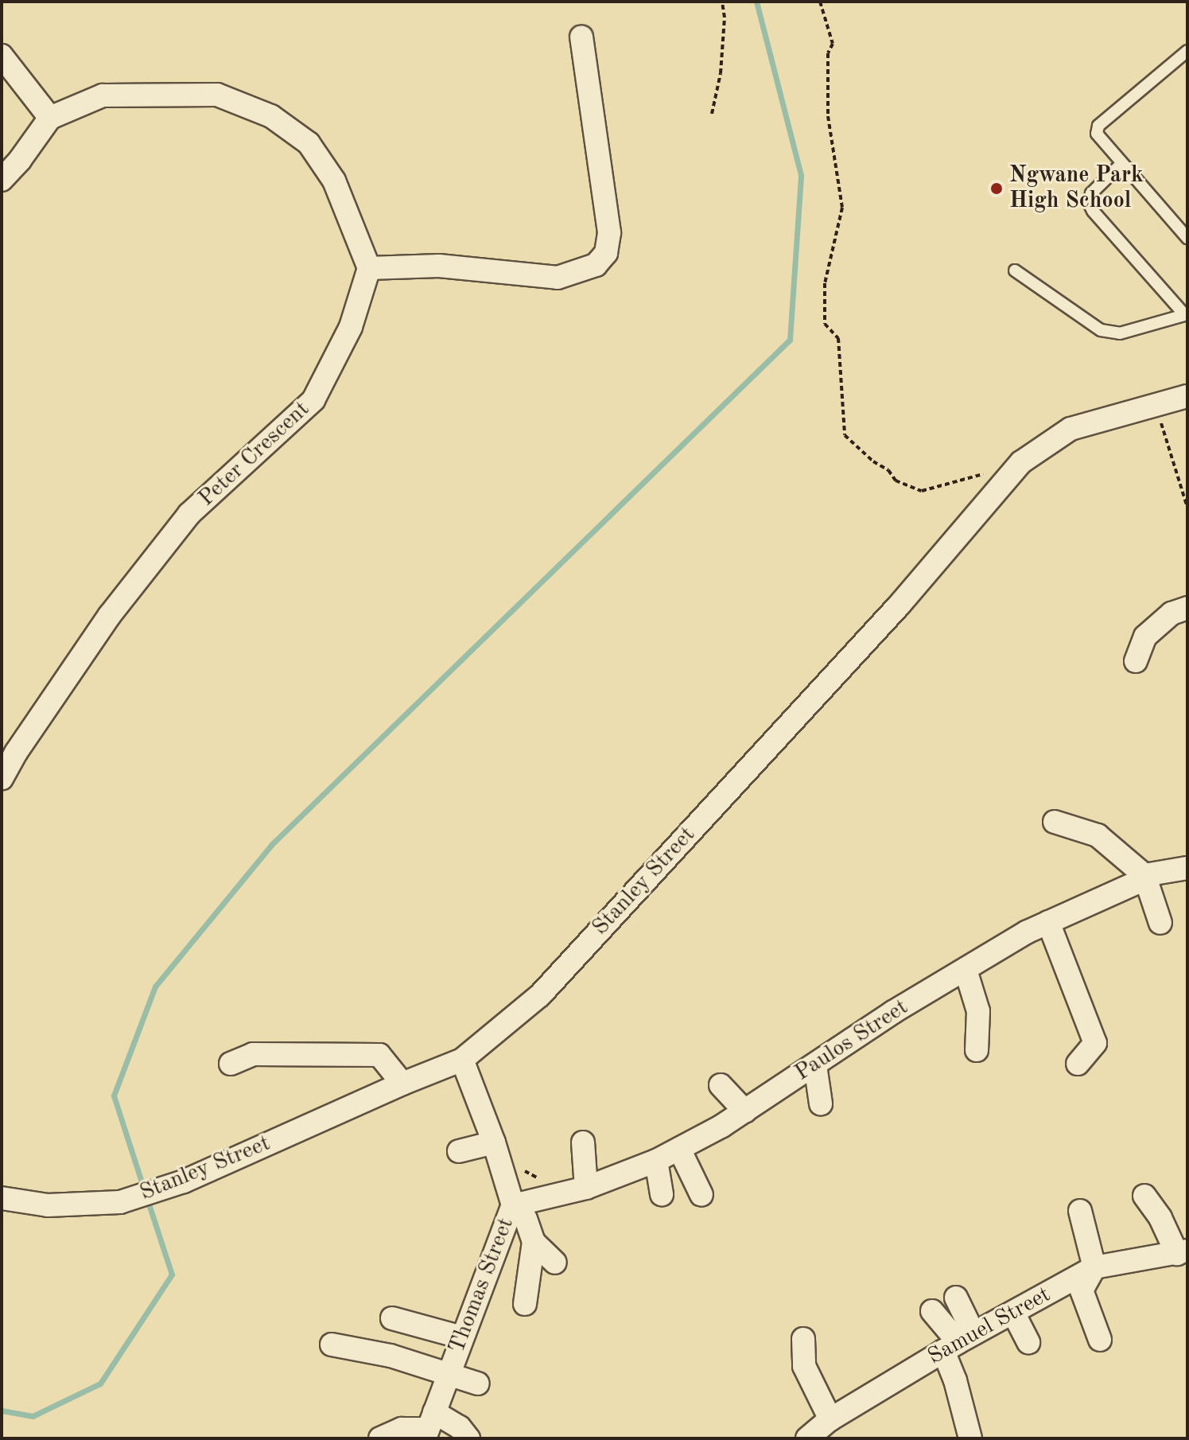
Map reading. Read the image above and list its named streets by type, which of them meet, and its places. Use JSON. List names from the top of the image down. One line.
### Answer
{"streets":{"street":["Peter Crescent","Stanley Street","Paulos Street","Thomas Street","Samuel Street"]},"crossings":[["Stanley Street","Thomas Street"],["Paulos Street","Thomas Street"]],"places":["Ngwane Park High School"]}
